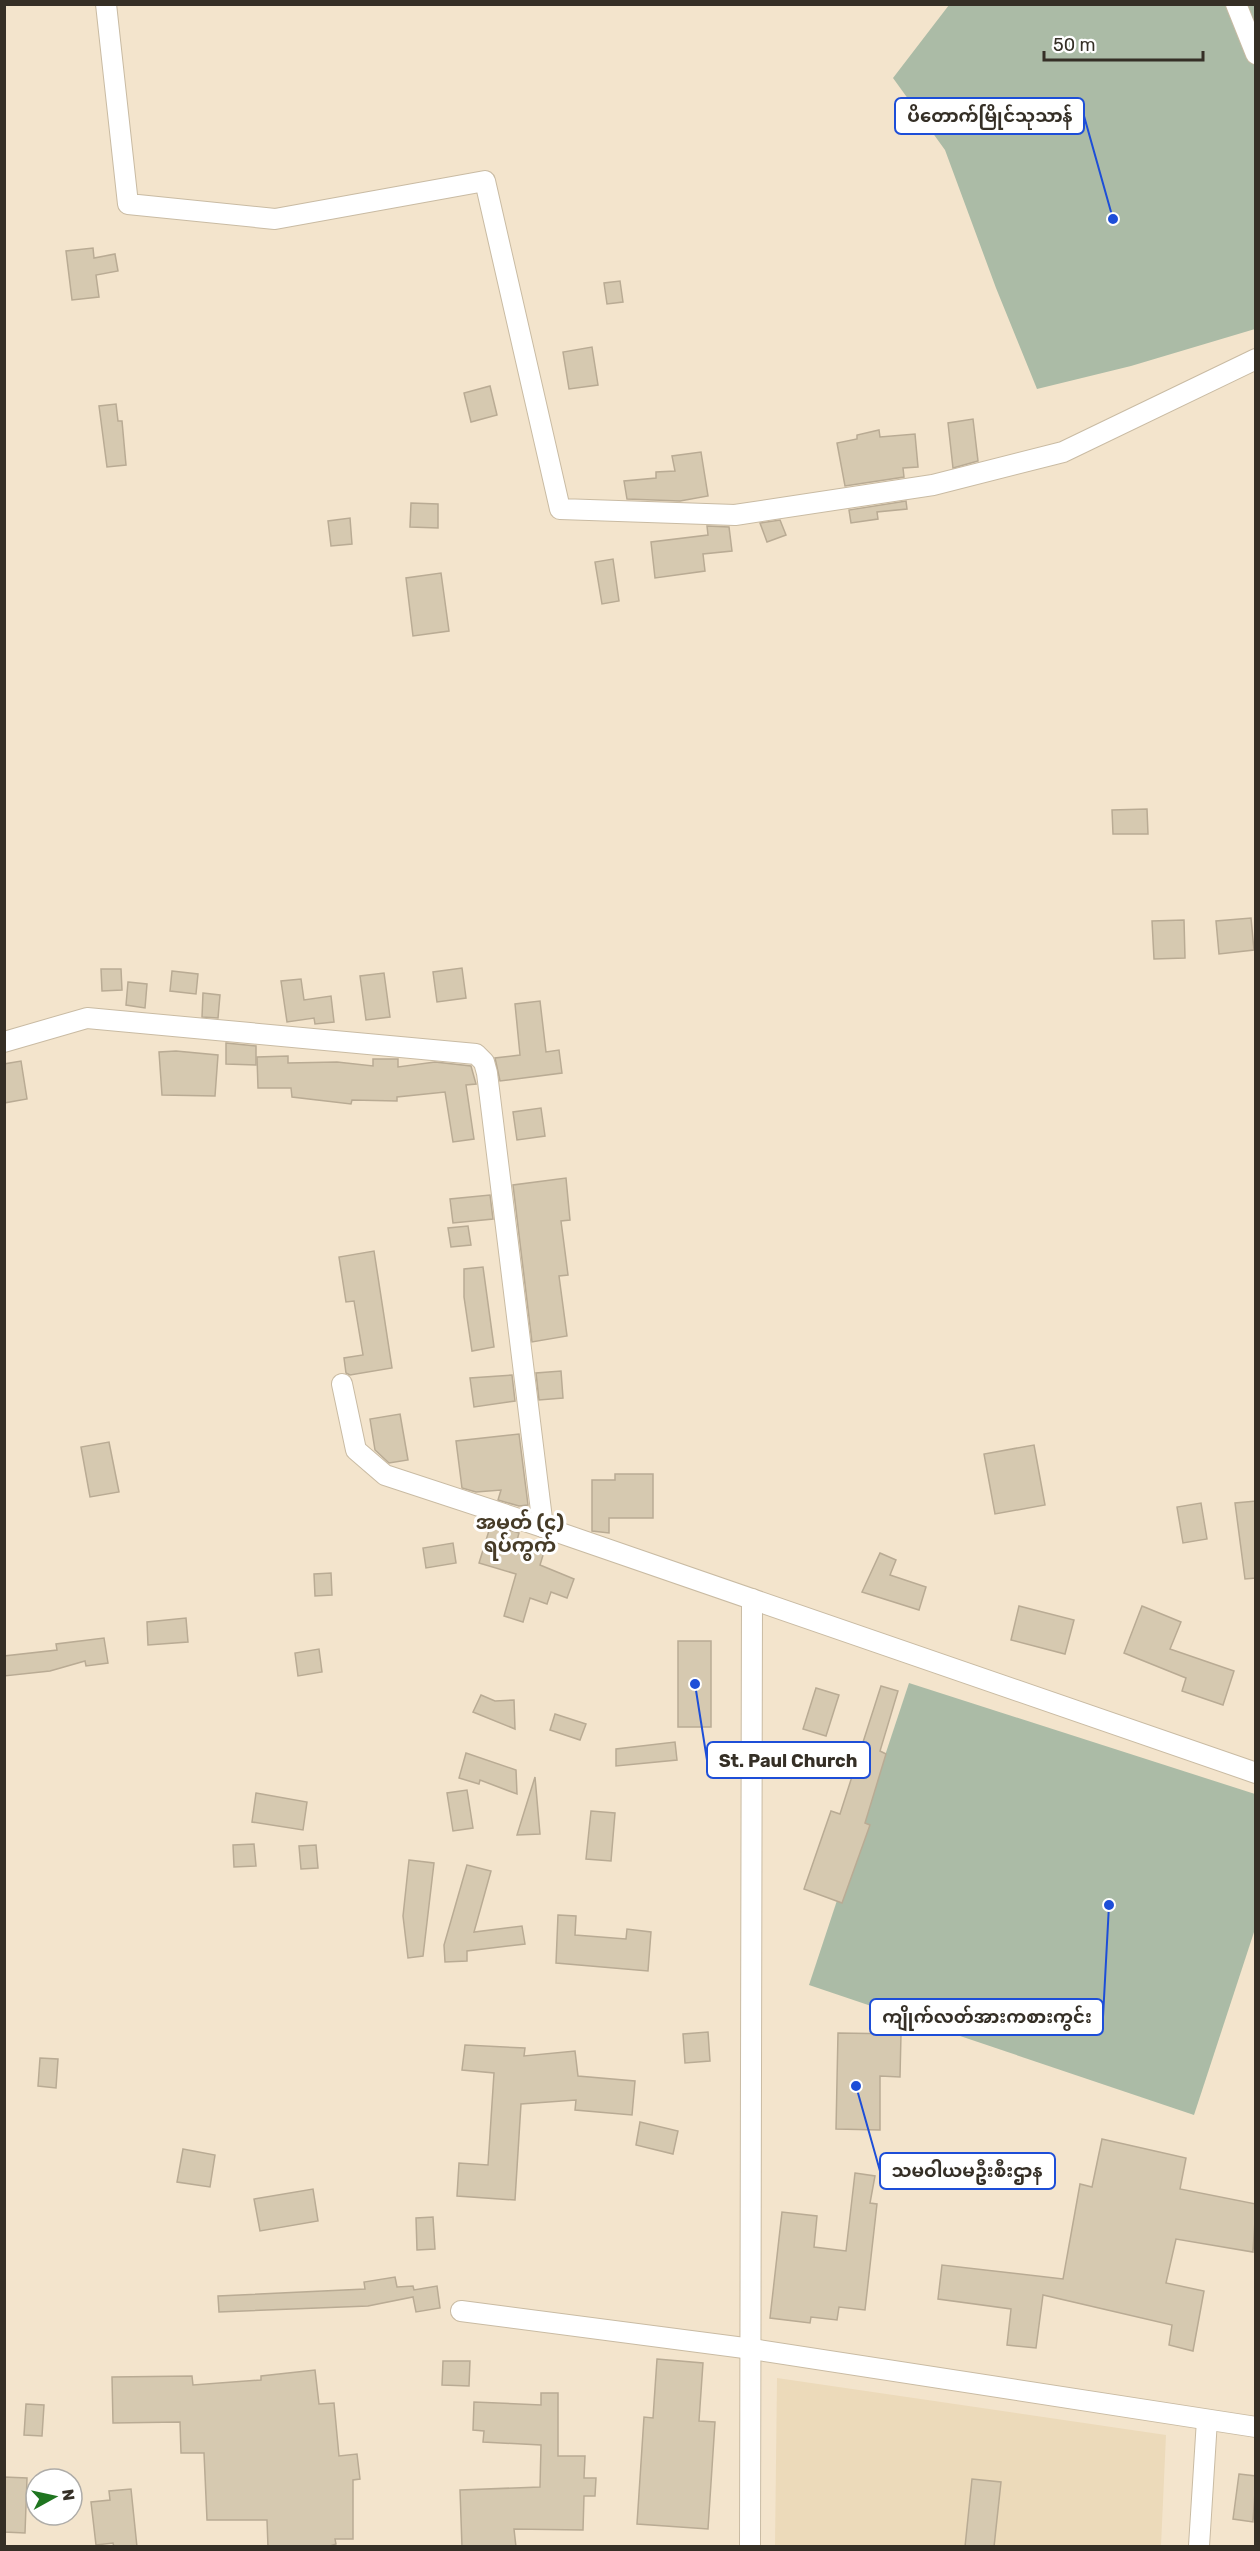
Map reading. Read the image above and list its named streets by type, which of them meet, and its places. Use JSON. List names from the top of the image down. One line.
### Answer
{"districts":["အမှတ် (၄) ရပ်ကွက်"],"places":["ပိတောက်မြိုင်သုသာန်","St. Paul Church","ကျိုက်လတ်အားကစားကွင်း","သမဝါယမဦးစီးဌာန"],"scale_bar":"50 m","north":"right"}
